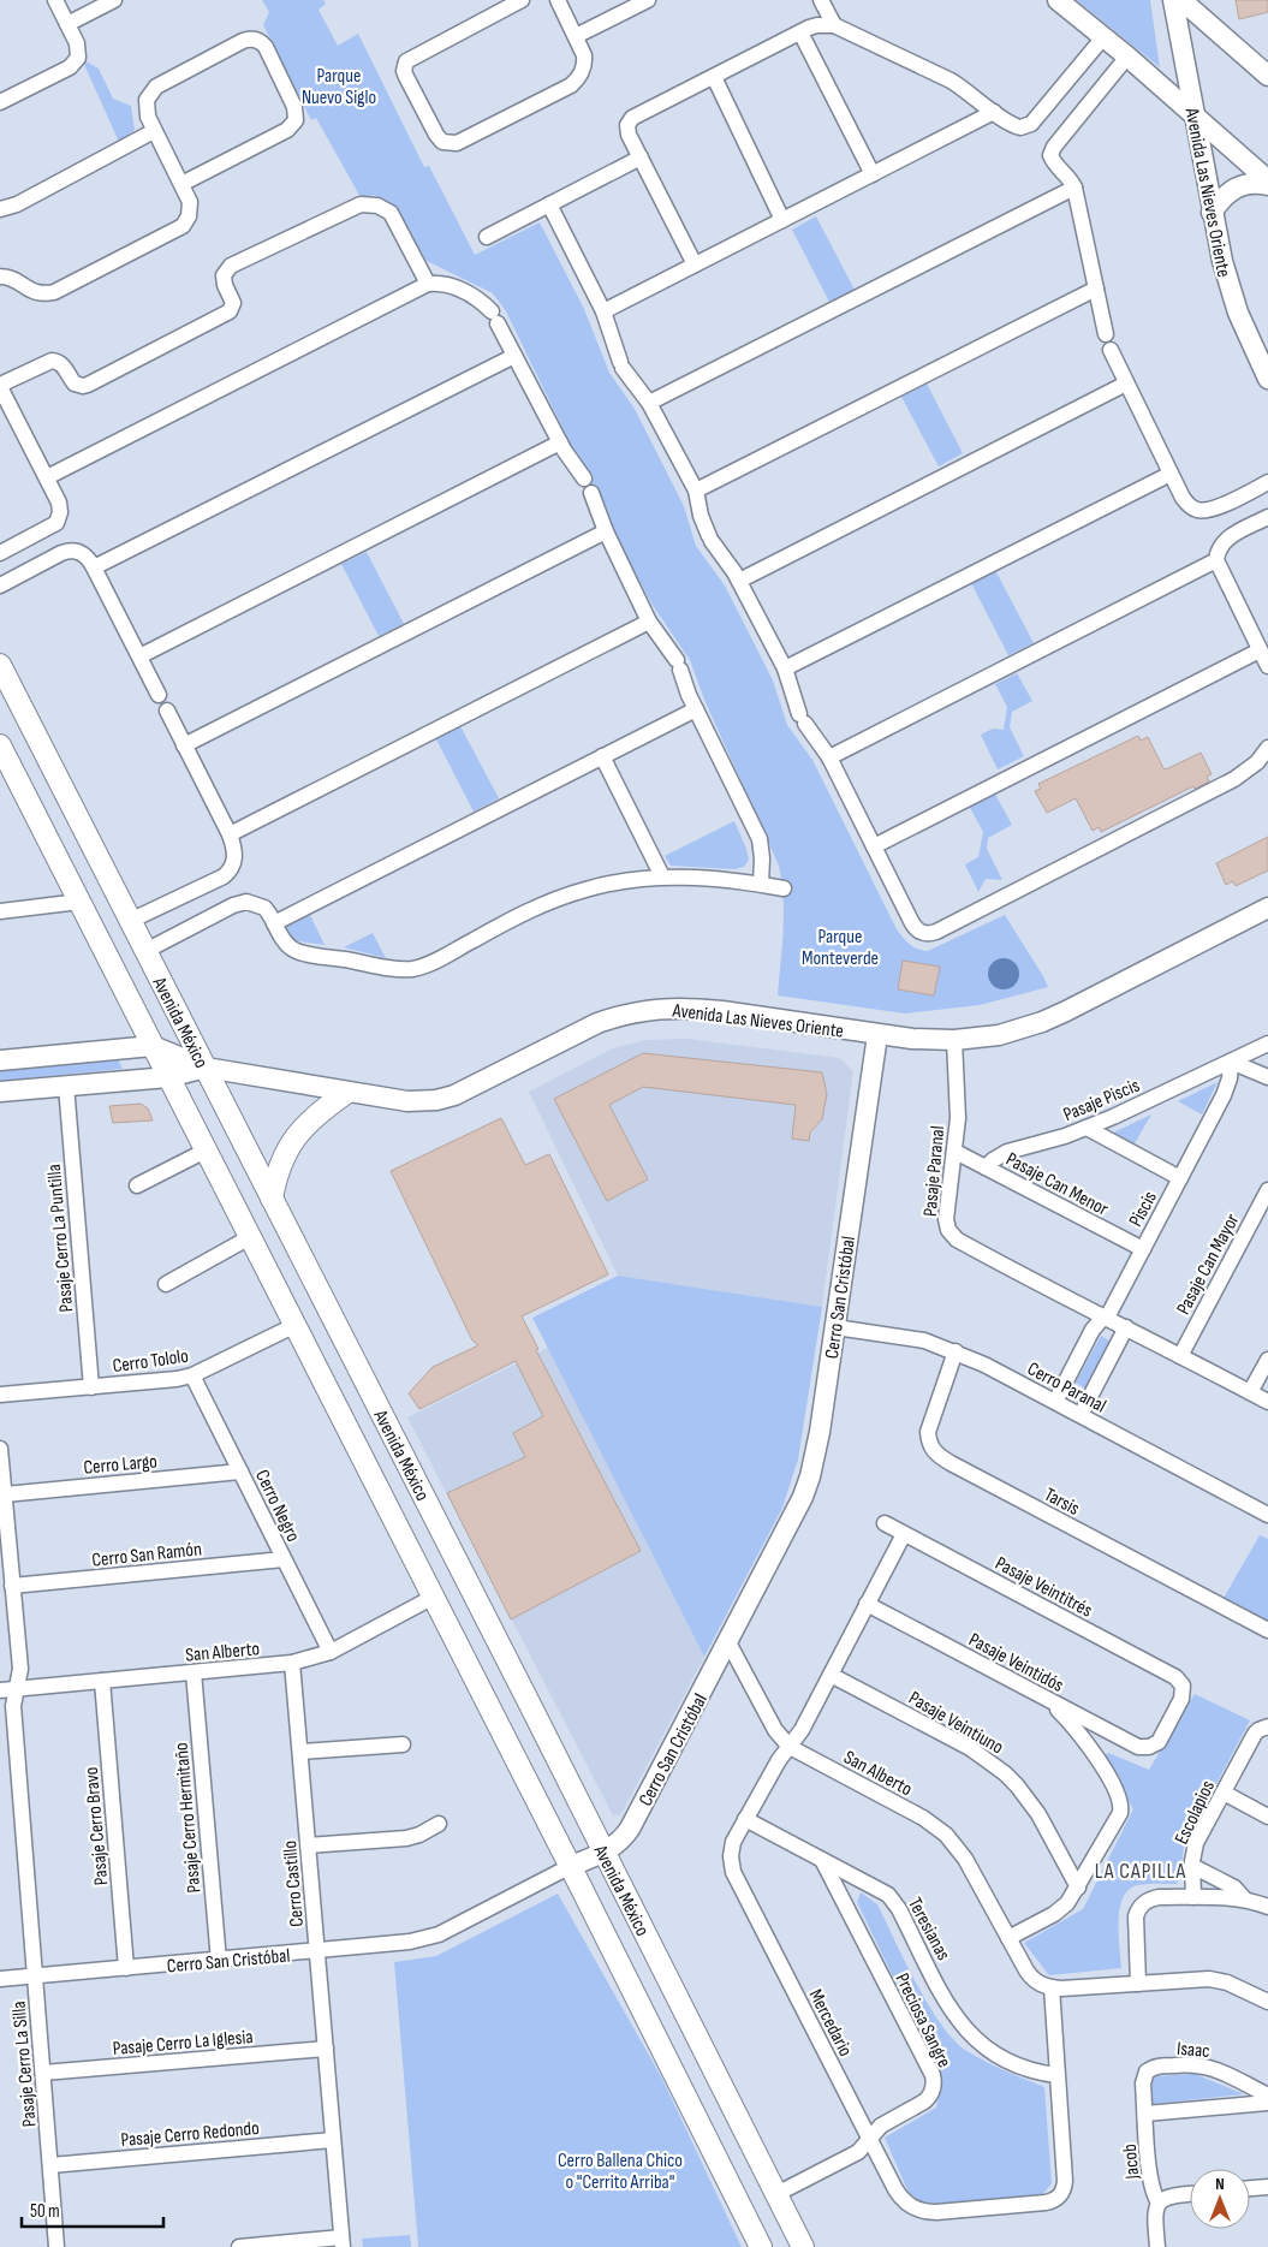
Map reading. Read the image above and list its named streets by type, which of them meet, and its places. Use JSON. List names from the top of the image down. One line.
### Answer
{"streets":{"main road":["Avenida México"],"street":["Avenida Las Nieves Oriente","Pasaje Piscis","Pasaje Paranal","Pasaje Can Menor","Piscis","Pasaje Cerro La Puntilla","Pasaje Can Mayor","Cerro San Cristóbal","Cerro Tololo","Cerro Paranal","Cerro Largo","Tarsis","Cerro Negro","Cerro San Ramón","Pasaje Veintitrés","San Alberto","Pasaje Veintidós","Pasaje Veintiuno","Escolapios","Pasaje Cerro Hermitaño","Pasaje Cerro Bravo","Cerro Castillo","Teresianas","Preciosa Sangre","Mercedario","Pasaje Cerro La Iglesia","Isaac","Pasaje Cerro La Silla","Pasaje Cerro Redondo","Jacob"]},"crossings":[["Avenida Las Nieves Oriente","Avenida México"],["Avenida Las Nieves Oriente","Pasaje Paranal"],["Avenida Las Nieves Oriente","Pasaje Cerro La Puntilla"],["Avenida Las Nieves Oriente","Cerro San Cristóbal"],["Avenida México","Cerro San Cristóbal"],["Avenida México","Cerro Tololo"],["Avenida México","San Alberto"],["Avenida México","Preciosa Sangre"],["Pasaje Piscis","Pasaje Can Menor"],["Pasaje Piscis","Piscis"],["Pasaje Paranal","Pasaje Can Menor"],["Pasaje Paranal","Piscis"],["Pasaje Paranal","Pasaje Can Mayor"],["Pasaje Can Menor","Piscis"],["Piscis","Cerro Paranal"],["Pasaje Cerro La Puntilla","Cerro Tololo"],["Cerro San Cristóbal","Cerro Paranal"],["Cerro San Cristóbal","San Alberto"],["Cerro San Cristóbal","Pasaje Cerro Hermitaño"],["Cerro San Cristóbal","Pasaje Cerro Bravo"],["Cerro San Cristóbal","Cerro Castillo"],["Cerro San Cristóbal","Pasaje Cerro La Silla"],["Cerro Tololo","Cerro Negro"],["Cerro Paranal","Tarsis"],["Cerro Largo","Cerro Negro"],["Cerro Largo","Pasaje Cerro La Silla"],["Cerro Negro","Cerro San Ramón"],["Cerro Negro","San Alberto"],["Cerro San Ramón","Pasaje Cerro La Silla"],["Pasaje Veintitrés","Pasaje Veintidós"],["Pasaje Veintitrés","Mercedario"],["San Alberto","Pasaje Cerro Hermitaño"],["San Alberto","Pasaje Cerro Bravo"],["San Alberto","Cerro Castillo"],["San Alberto","Mercedario"],["San Alberto","Pasaje Cerro La Silla"],["Pasaje Veintidós","Mercedario"],["Pasaje Veintiuno","Mercedario"],["Cerro Castillo","Pasaje Cerro La Iglesia"],["Cerro Castillo","Pasaje Cerro Redondo"],["Teresianas","Preciosa Sangre"],["Teresianas","Mercedario"],["Preciosa Sangre","Mercedario"],["Pasaje Cerro La Iglesia","Pasaje Cerro La Silla"],["Isaac","Jacob"],["Pasaje Cerro La Silla","Pasaje Cerro Redondo"]],"districts":["LA CAPILLA"],"parks":["Parque Nuevo Siglo","Parque Monteverde","Cerro Ballena Chico o \"Cerrito Arriba\""],"scale_bar":"50 m","north":"top"}
